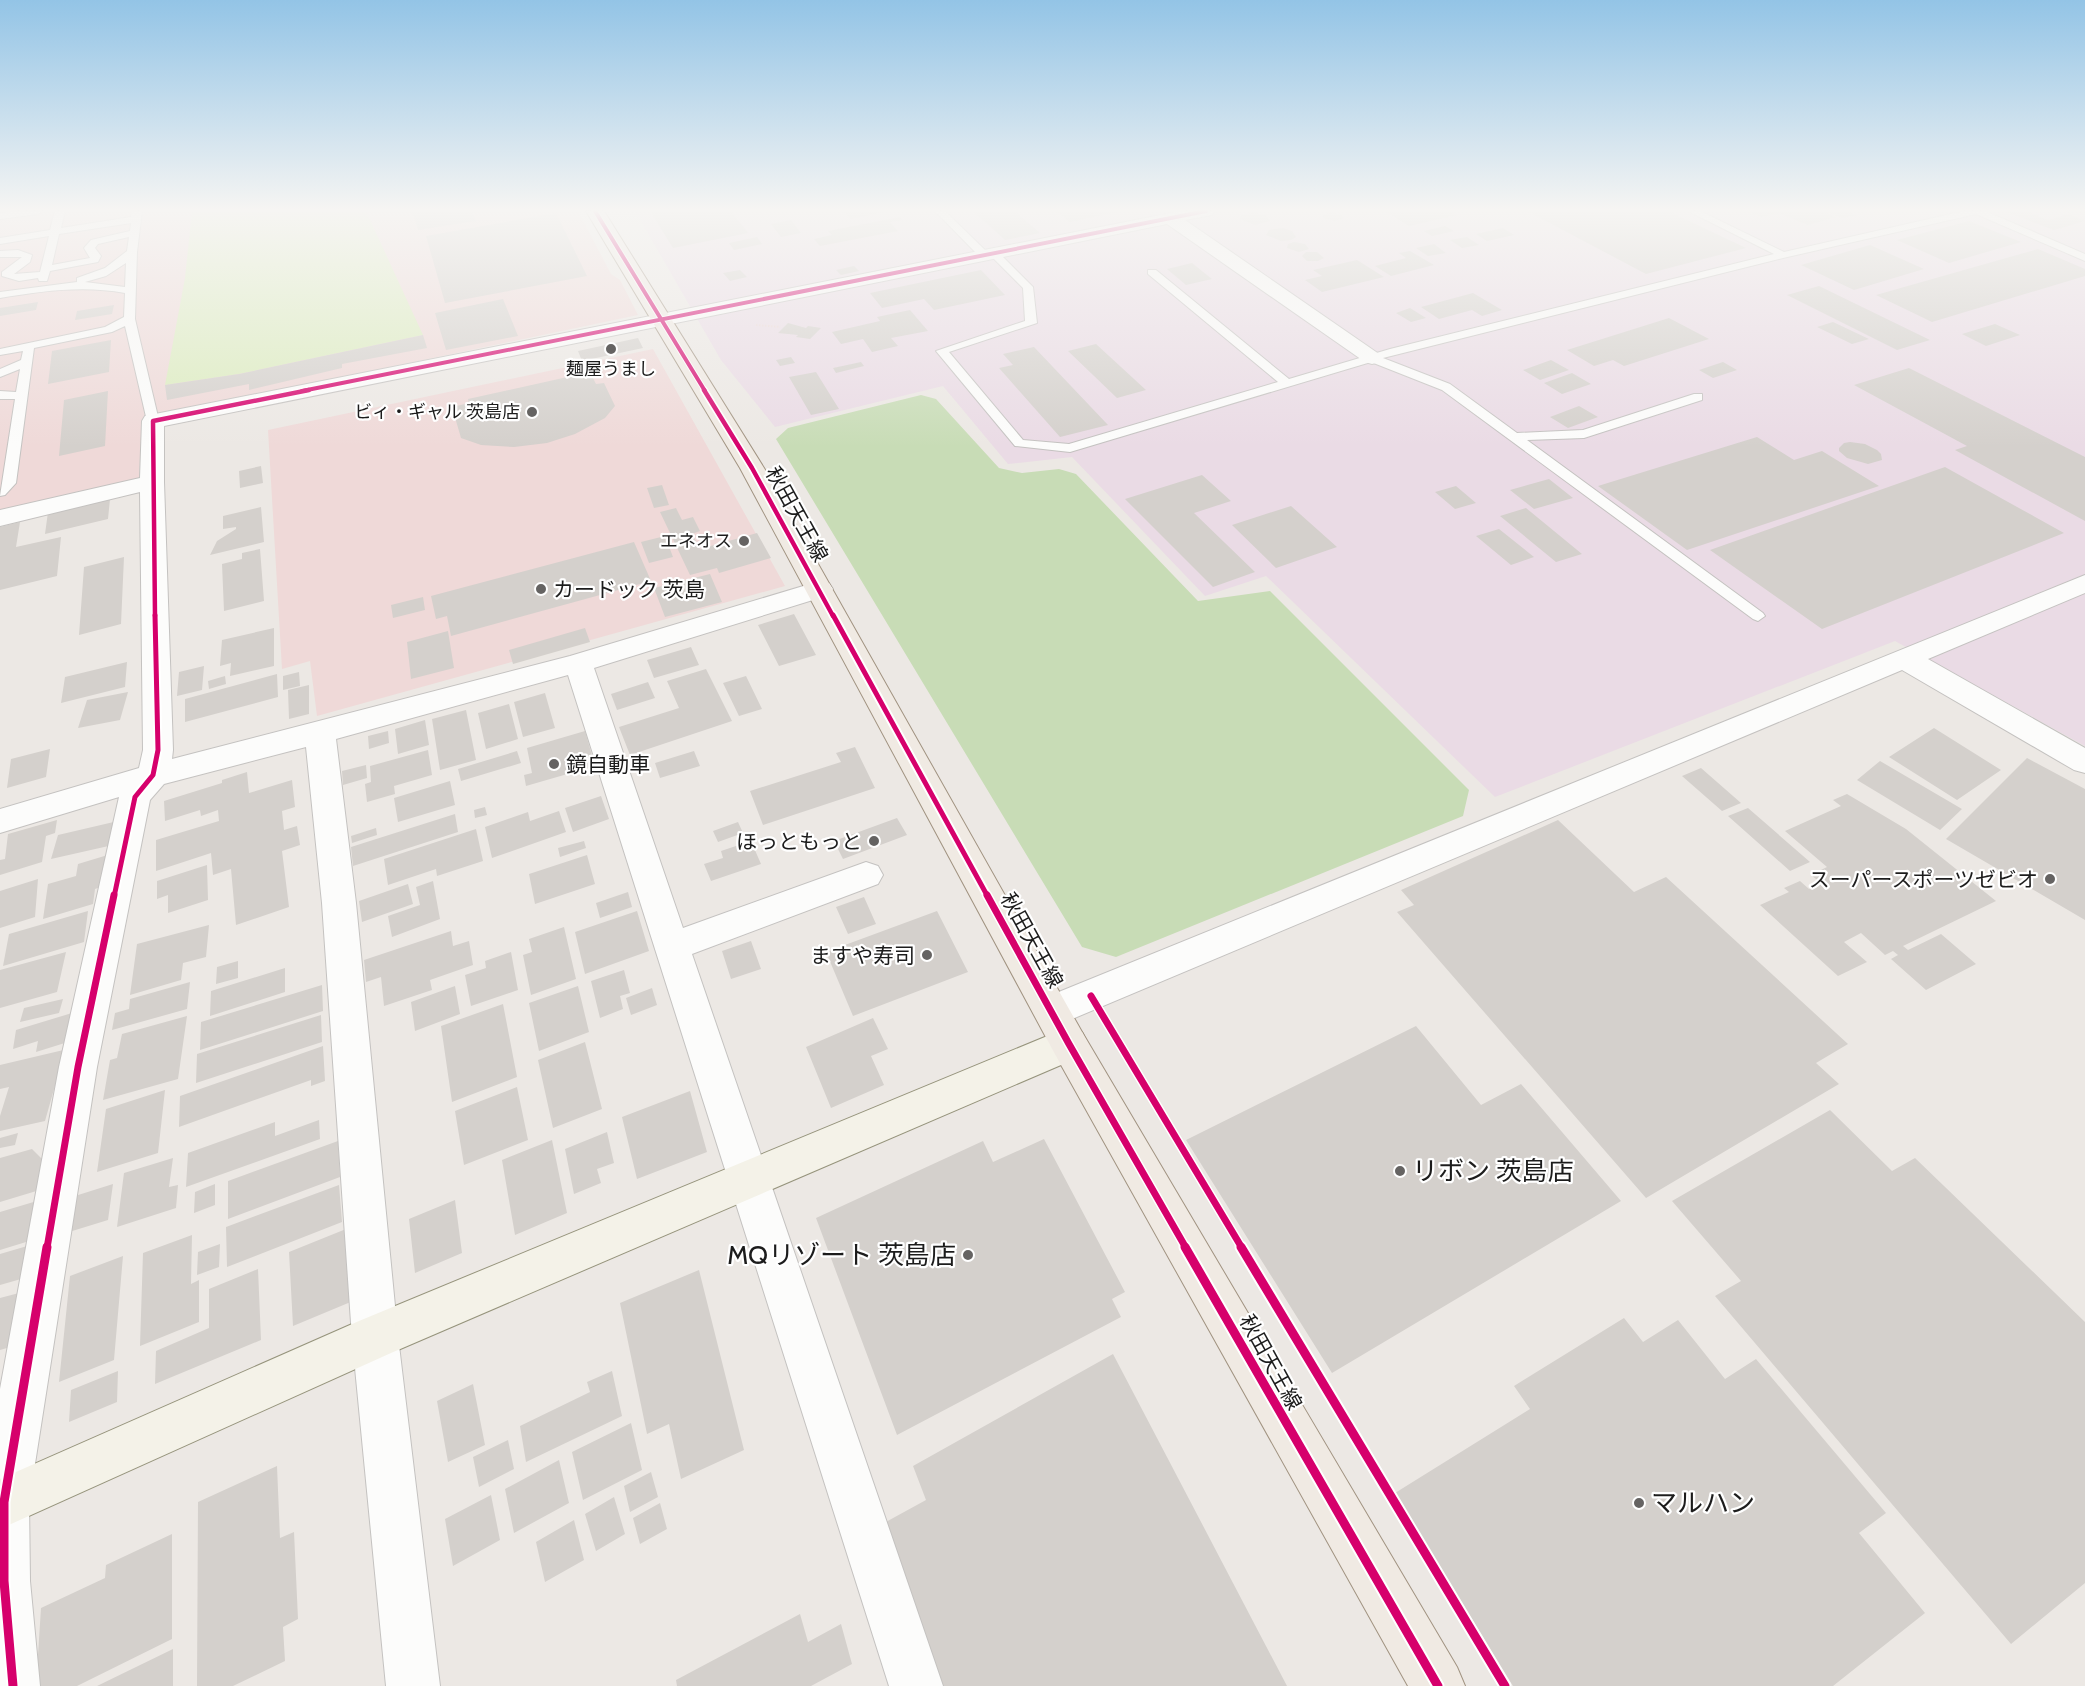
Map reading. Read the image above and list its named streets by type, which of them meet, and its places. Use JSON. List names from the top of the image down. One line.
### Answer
{"streets":{"main road":["秋田天王線"]},"places":["麺屋うまし","ビィ・ギャル 茨島店","エネオス","カードック 茨島","鏡自動車","ほっともっと","スーパースポーツゼビオ","ますや寿司","リボン 茨島店","MQリゾート 茨島店","マルハン"]}
